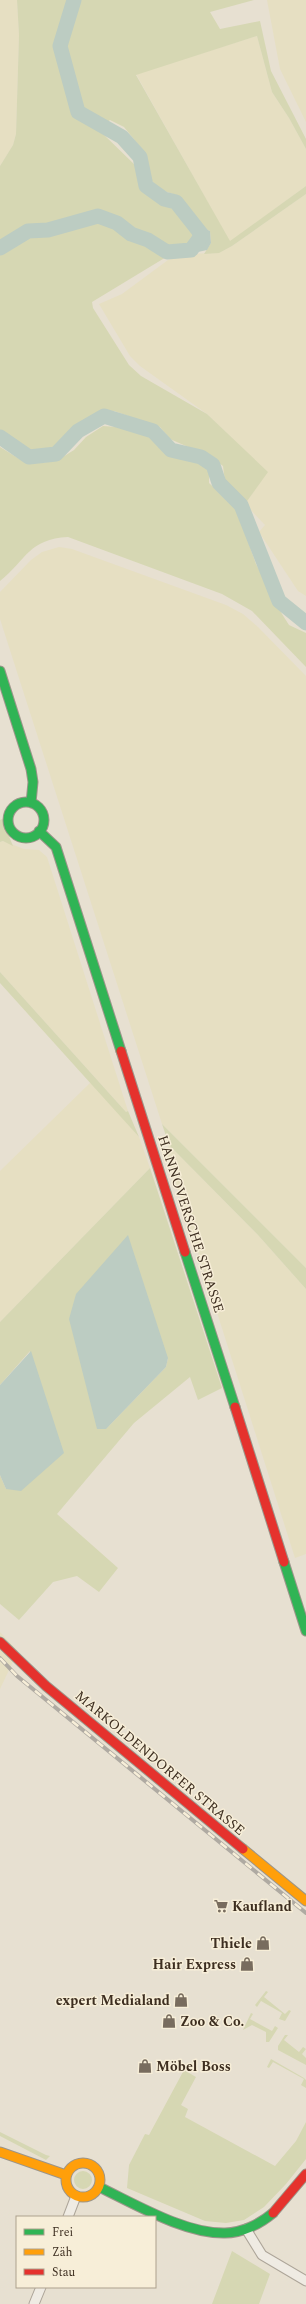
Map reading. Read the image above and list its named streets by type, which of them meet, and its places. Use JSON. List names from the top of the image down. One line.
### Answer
{"streets":{"main road":["HANNOVERSCHE STRASSE","MARKOLDENDORFER STRASSE"]},"places":{"supermarket":["Kaufland"],"shop":["Thiele","Hair Express","expert Medialand","Zoo & Co.","Möbel Boss"]},"legend":["Frei","Zäh","Stau"]}
